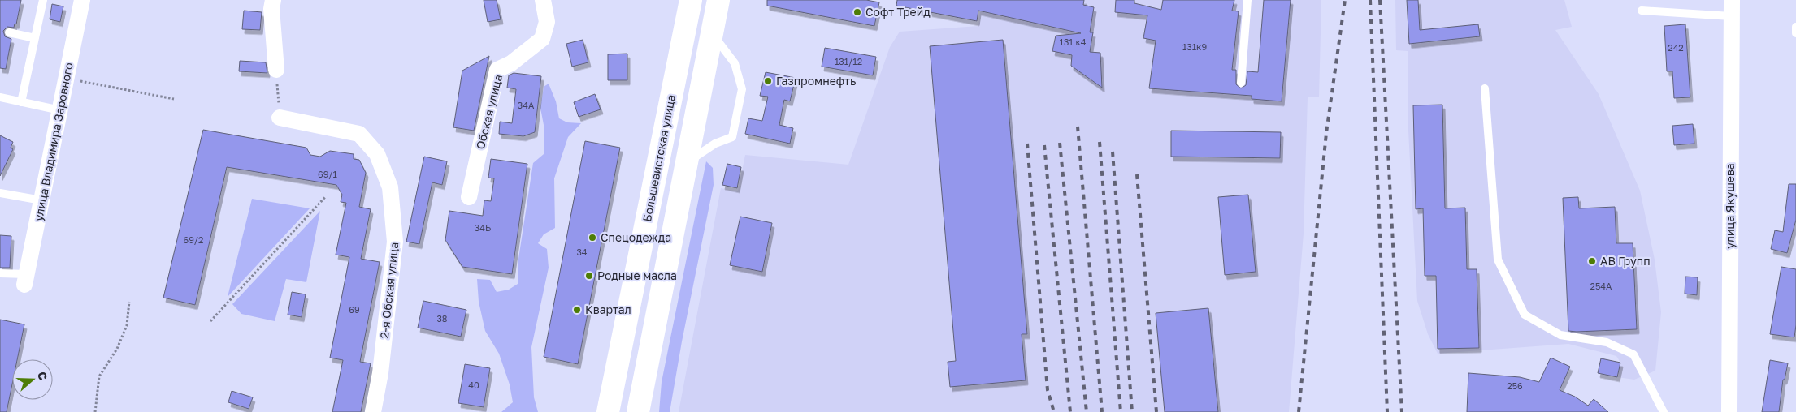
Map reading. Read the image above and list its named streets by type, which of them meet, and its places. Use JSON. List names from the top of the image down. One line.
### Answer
{"streets":{"highway":["Большевистская улица"],"street":["Обская улица","улица Владимира Заровного","улица Якушева","2-я Обская улица"]},"places":["Софт Трейд","Газпромнефть","Спецодежда","АВ Групп","Родные масла","Квартал"],"house_numbers":["131 к4","131к9","242","131/12","34А","69/1","34Б","69/2","34","254А","69","38","40","256"],"north":"right"}
